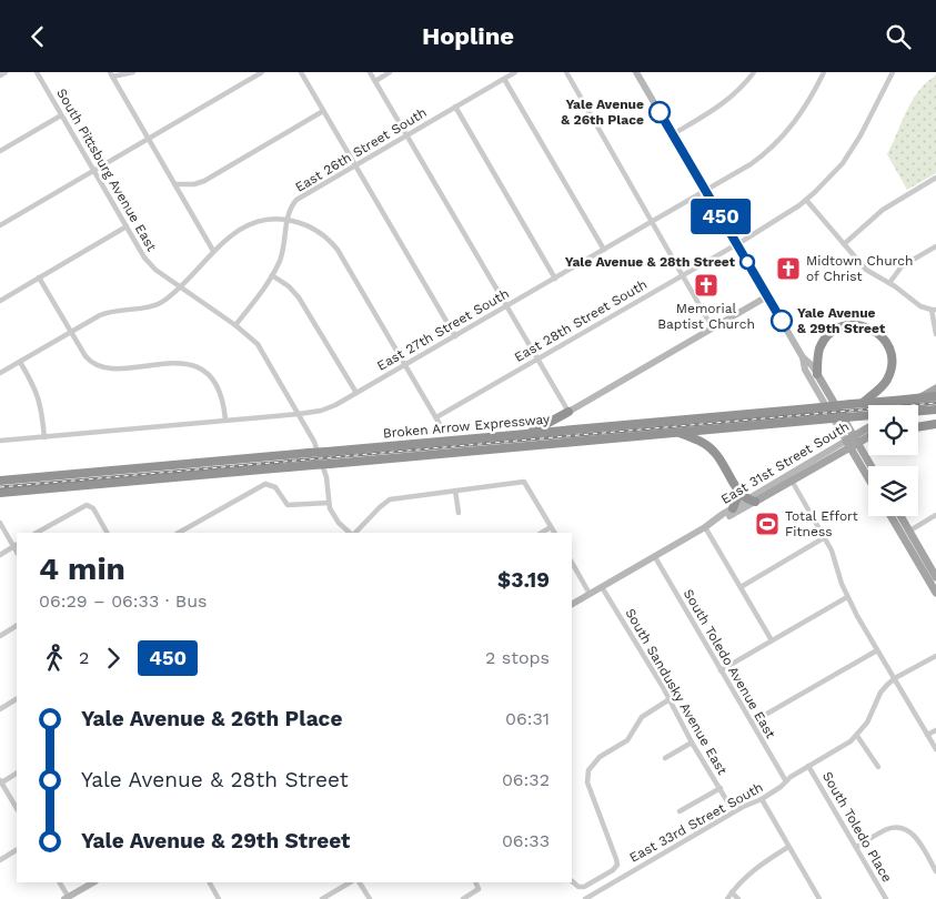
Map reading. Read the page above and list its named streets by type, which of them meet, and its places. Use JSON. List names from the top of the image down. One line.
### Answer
{"streets":{"highway":["Broken Arrow Expressway"],"main road":["East 31st Street South"],"street":["East 26th Street South","South Pittsburg Avenue East","East 28th Street South","East 27th Street South","South Toledo Avenue East","South Sandusky Avenue East","East 33rd Street South","South Toledo Place"]},"crossings":[["South Pittsburg Avenue East","East 27th Street South"],["East 31st Street South","South Toledo Avenue East"],["East 31st Street South","South Sandusky Avenue East"],["South Toledo Avenue East","East 33rd Street South"],["East 33rd Street South","South Toledo Place"]],"places":{"other":["Yale Avenue & 26th Place","Yale Avenue & 28th Street","Yale Avenue & 29th Street"],"church":["Midtown Church of Christ","Memorial Baptist Church"],"sports":["Total Effort Fitness"]},"lines":["bus line 450"],"page":{"header":"Hopline","on_map":"450","heading":["4 min","06:29 – 06:33 · Bus","$3.19"],"legs":["2","450","2 stops"],"list":[{"name":"Yale Avenue & 26th Place","value":"06:31"},{"name":"Yale Avenue & 28th Street","value":"06:32"},{"name":"Yale Avenue & 29th Street","value":"06:33"}]}}
